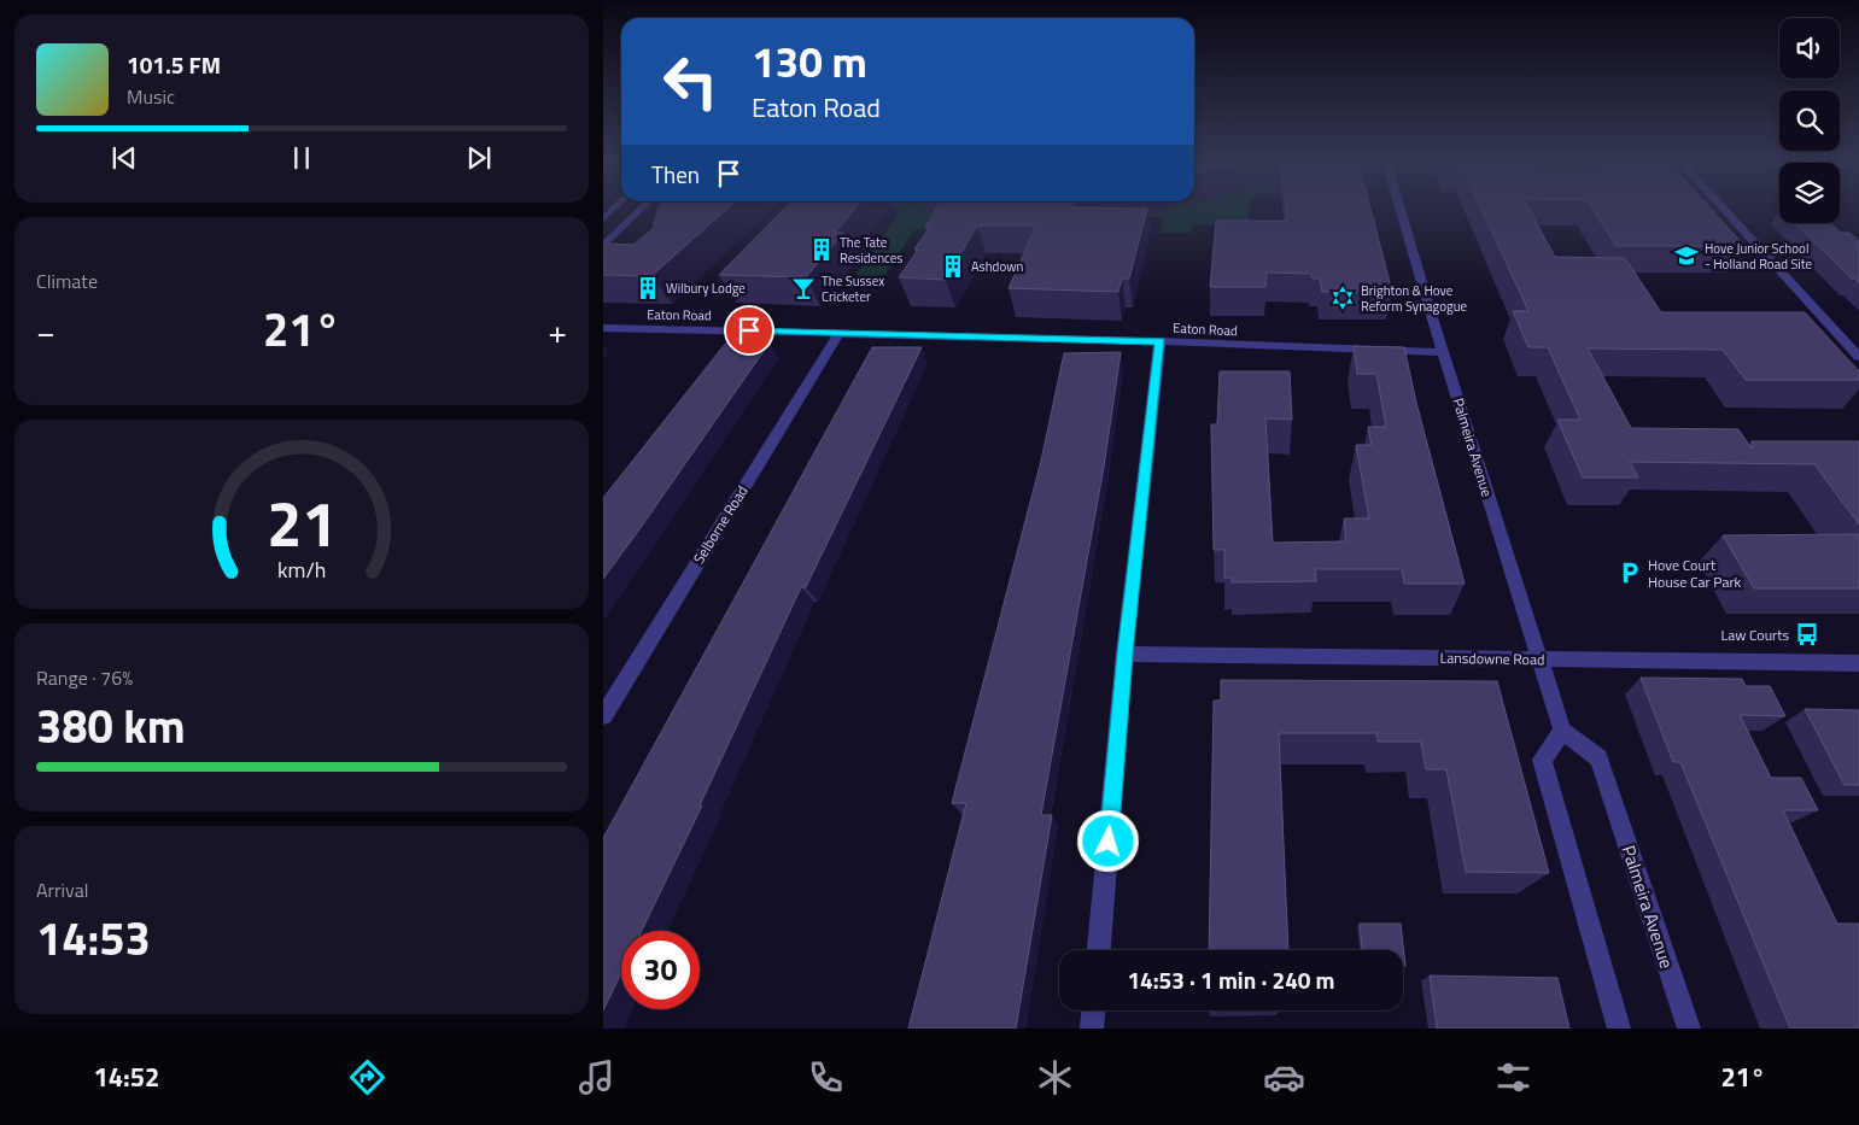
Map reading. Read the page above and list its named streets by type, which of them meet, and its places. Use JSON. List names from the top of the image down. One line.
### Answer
{"streets":{"street":["Eaton Road","Palmeira Avenue","Selborne Road","Lansdowne Road"]},"crossings":[["Eaton Road","Palmeira Avenue"],["Eaton Road","Selborne Road"],["Palmeira Avenue","Lansdowne Road"]],"places":{"building":["The Tate Residences","Ashdown","Wilbury Lodge"],"school or university":["Hove Junior School - Holland Road Site"],"bar":["The Sussex Cricketer"],"synagogue":["Brighton & Hove Reform Synagogue"],"parking":["Hove Court House Car Park"],"bus stop":["Law Courts"]},"page":{"turn":["130 m","Eaton Road"],"song":["101.5 FM","Music"],"then":"Then","tile":["Climate",["Range · 76%","380 km"],["Arrival","14:53"]],"heat":["−","21°","+"],"limit":"30","trip":"14:53 · 1 min · 240 m","tabs":["14:52","21°"],"gauge":["21","km/h"]}}
